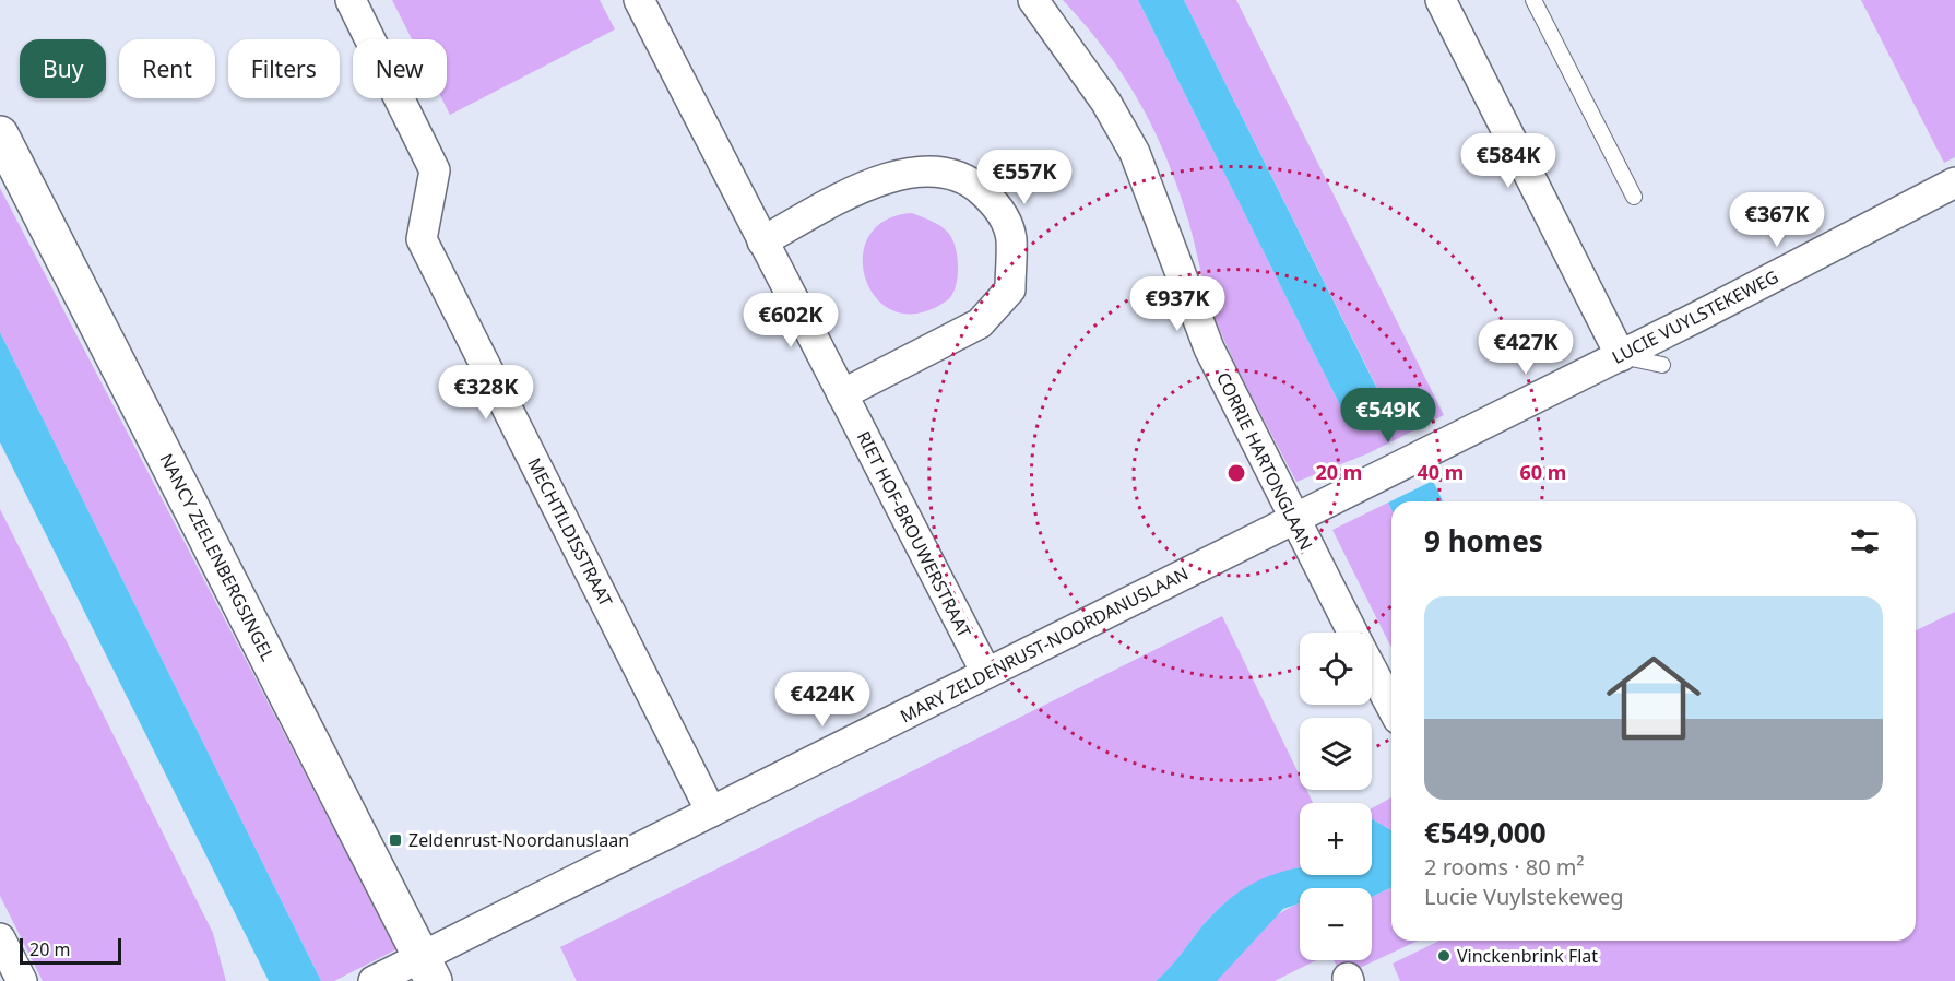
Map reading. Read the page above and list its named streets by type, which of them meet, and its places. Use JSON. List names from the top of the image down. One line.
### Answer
{"streets":{"street":["LUCIE VUYLSTEKEWEG","CORRIE HARTONGLAAN","MECHTILDISSTRAAT","RIET HOF-BROUWERSTRAAT","NANCY ZEELENBERGSINGEL","MARY ZELDENRUST-NOORDANUSLAAN"]},"crossings":[["LUCIE VUYLSTEKEWEG","CORRIE HARTONGLAAN"],["LUCIE VUYLSTEKEWEG","MARY ZELDENRUST-NOORDANUSLAAN"],["CORRIE HARTONGLAAN","MARY ZELDENRUST-NOORDANUSLAAN"],["MECHTILDISSTRAAT","MARY ZELDENRUST-NOORDANUSLAAN"],["RIET HOF-BROUWERSTRAAT","MARY ZELDENRUST-NOORDANUSLAAN"],["NANCY ZEELENBERGSINGEL","MARY ZELDENRUST-NOORDANUSLAAN"]],"places":{"transit":["Zeldenrust-Noordanuslaan"],"other":["Vinckenbrink Flat"]},"scale_bar":"20 m","page":{"chip":["Buy","Rent","Filters","New"],"price":["€584K","€557K","€367K","€937K","€602K","€427K","€328K","€549K","€424K"],"heading":"9 homes","list":[{"name":"€549,000","note":"2 rooms · 80 m² · Lucie Vuylstekeweg"}],"map_buttons":["+","−"],"scale":"20 m"},"rings":["20 m","40 m","60 m"]}
